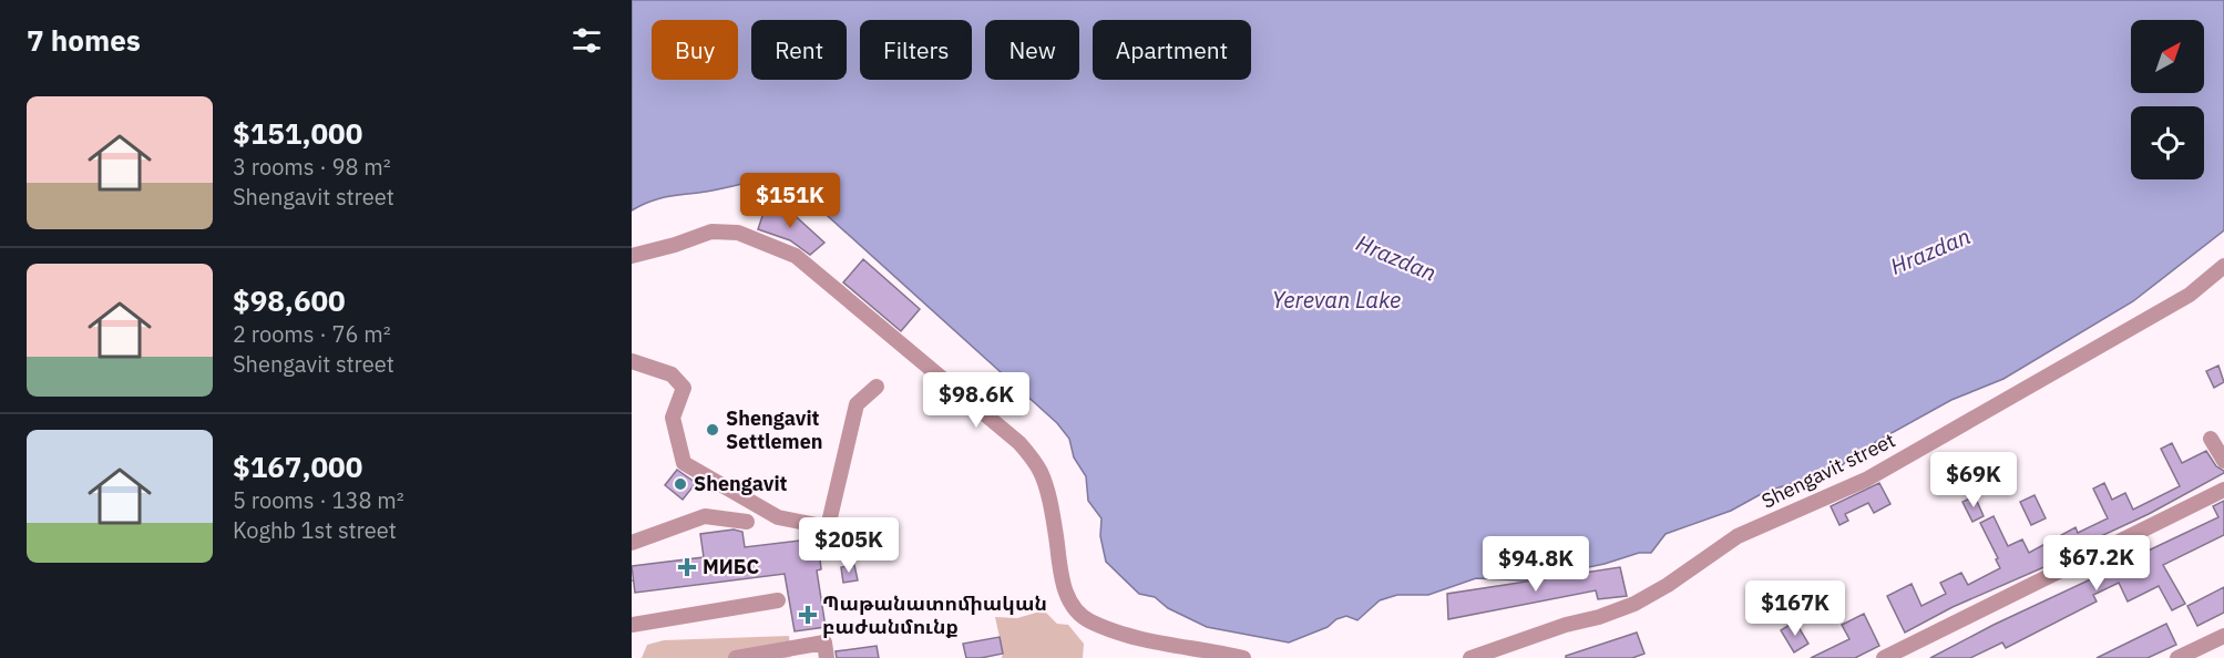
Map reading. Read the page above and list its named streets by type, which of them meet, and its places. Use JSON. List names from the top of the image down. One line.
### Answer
{"streets":{"street":["Shengavit street"]},"water":["Hrazdan","Yerevan Lake"],"places":{"other":["Shengavit Settlemen","Shengavit"],"health":["МИБС","Պաթանատոմիական բաժանմունք"]},"north":"top right","page":{"heading":"7 homes","chip":["Buy","Rent","Filters","New","Apartment"],"list":[{"name":"$151,000","note":"3 rooms · 98 m² · Shengavit street"},{"name":"$98,600","note":"2 rooms · 76 m² · Shengavit street"},{"name":"$167,000","note":"5 rooms · 138 m² · Koghb 1st street"}],"price":["$151K","$98.6K","$69K","$205K","$67.2K","$94.8K","$167K"]}}
